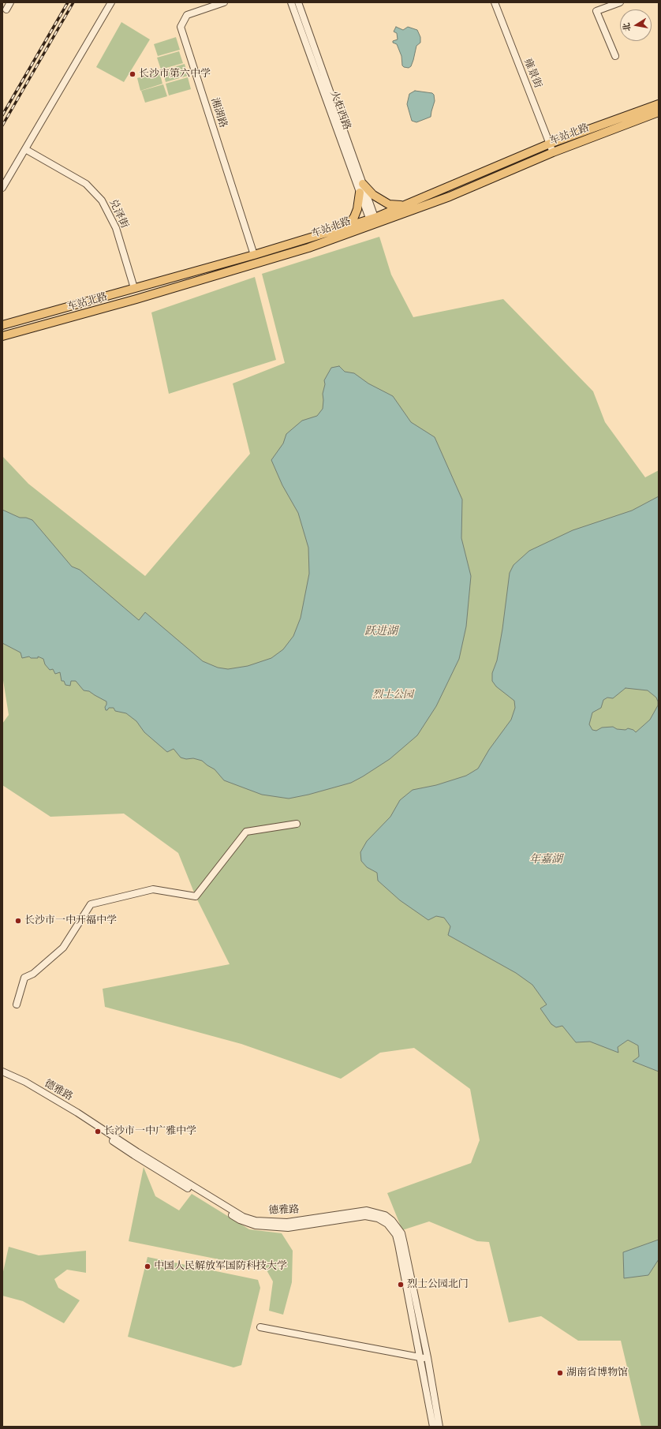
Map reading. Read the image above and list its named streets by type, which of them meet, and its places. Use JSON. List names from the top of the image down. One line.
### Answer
{"streets":{"main road":["车站北路"],"street":["雍景街","火炬西路","湘湖路","兑泽街","德雅路"]},"crossings":[["雍景街","车站北路"],["火炬西路","车站北路"],["湘湖路","车站北路"],["车站北路","兑泽街"]],"water":["跃进湖","年嘉湖"],"parks":["烈士公园"],"places":["长沙市第六中学","长沙市一中开福中学","长沙市一中广雅中学","中国人民解放军国防科技大学","烈士公园北门","湖南省博物馆"],"north":"left"}
